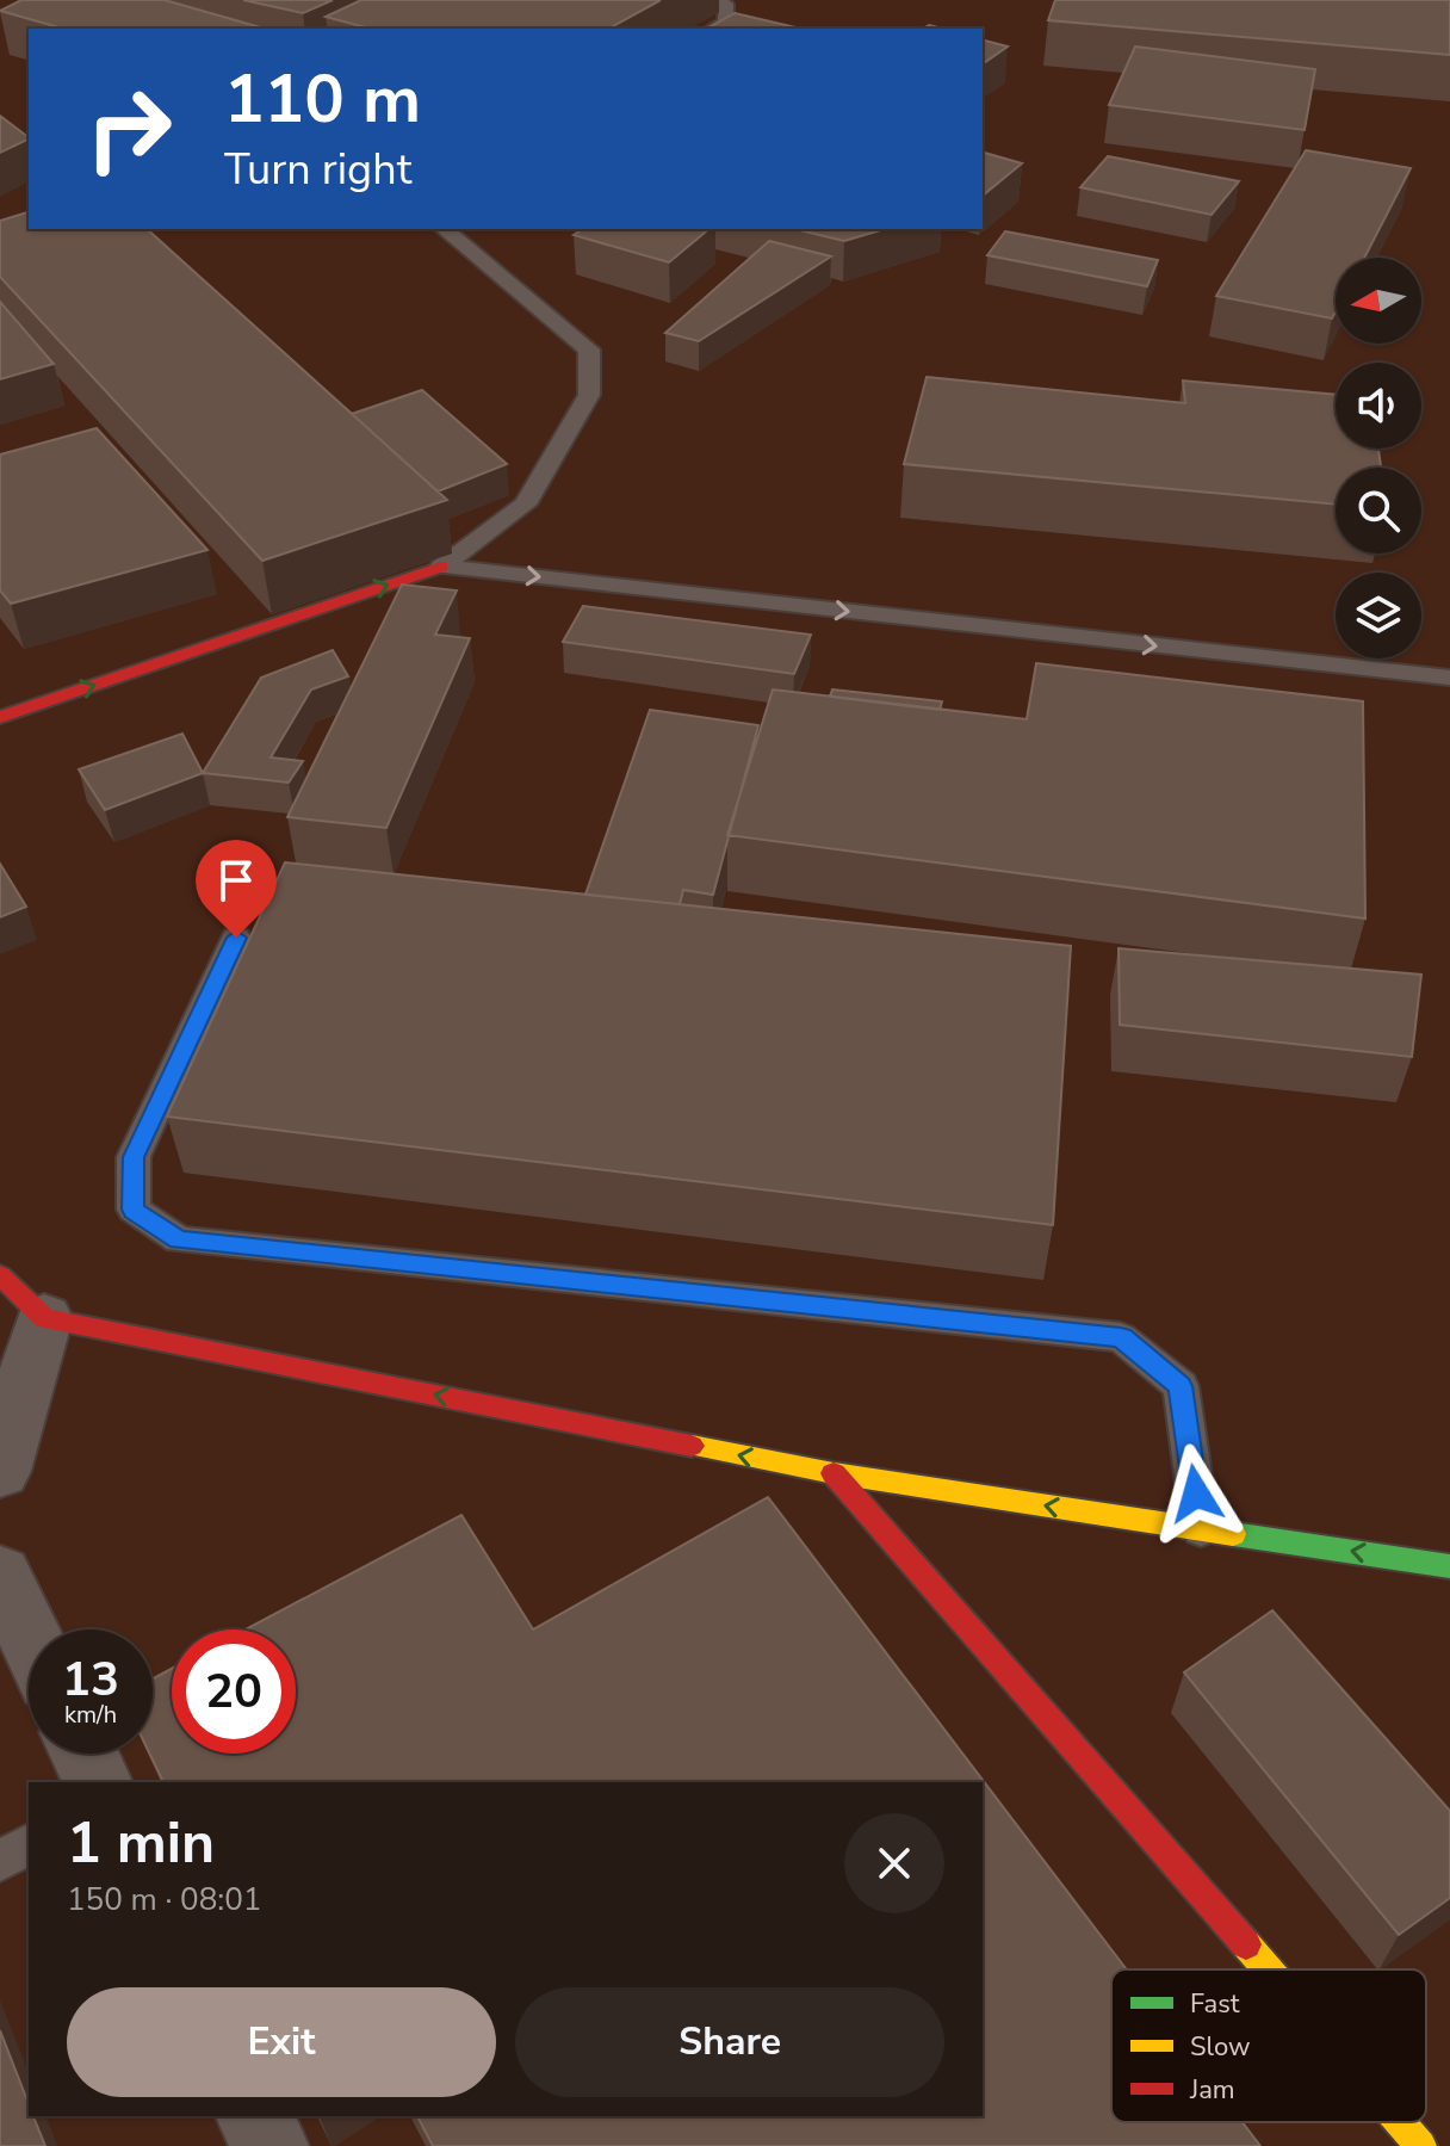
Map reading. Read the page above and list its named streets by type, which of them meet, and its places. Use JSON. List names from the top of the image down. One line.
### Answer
{"legend":["Fast","Slow","Jam"],"north":"left","page":{"turn":["110 m","Turn right"],"speed":"13 km/h","limit":"20","heading":["1 min","150 m · 08:01"],"buttons":["Exit","Share"]}}
